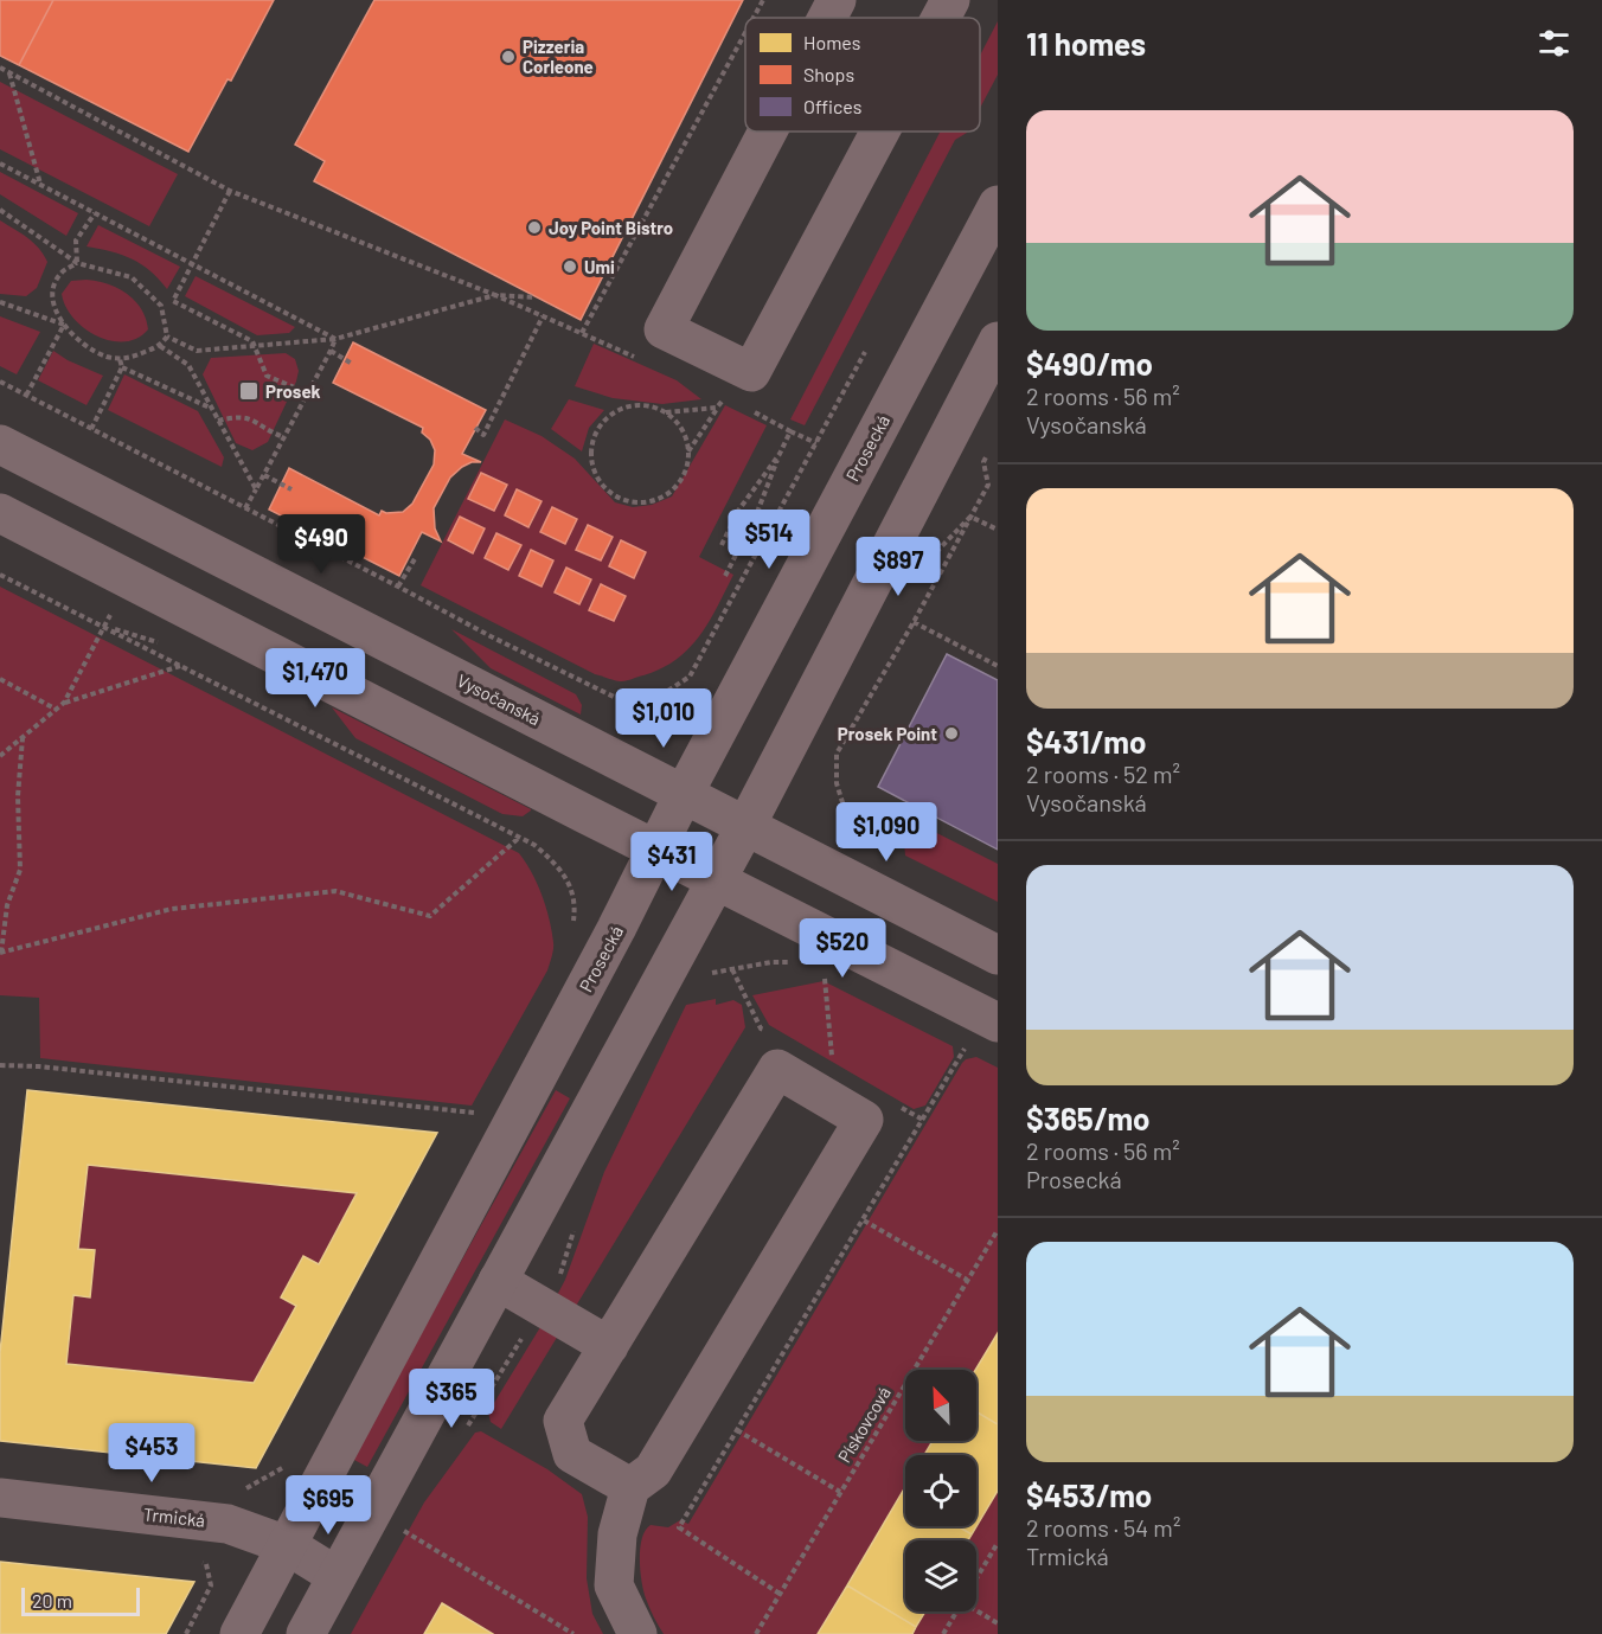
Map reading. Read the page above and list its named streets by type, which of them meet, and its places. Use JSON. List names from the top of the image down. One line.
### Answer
{"streets":{"main road":["Prosecká","Vysočanská","Trmická"],"path":["Pískovcová"]},"crossings":[["Prosecká","Vysočanská"],["Prosecká","Trmická"]],"places":{"other":["Pizzeria Corleone","Joy Point Bistro","Umi","Prosek Point"],"transit":["Prosek"]},"legend":["Homes","Shops","Offices"],"scale_bar":"20 m","north":"top left","page":{"heading":"11 homes","list":[{"name":"$490/mo","note":"2 rooms · 56 m² · Vysočanská"},{"name":"$431/mo","note":"2 rooms · 52 m² · Vysočanská"},{"name":"$365/mo","note":"2 rooms · 56 m² · Prosecká"},{"name":"$453/mo","note":"2 rooms · 54 m² · Trmická"}],"price":["$514","$490","$897","$1,470","$1,010","$1,090","$431","$520","$365","$453","$695"],"scale":"20 m"}}
